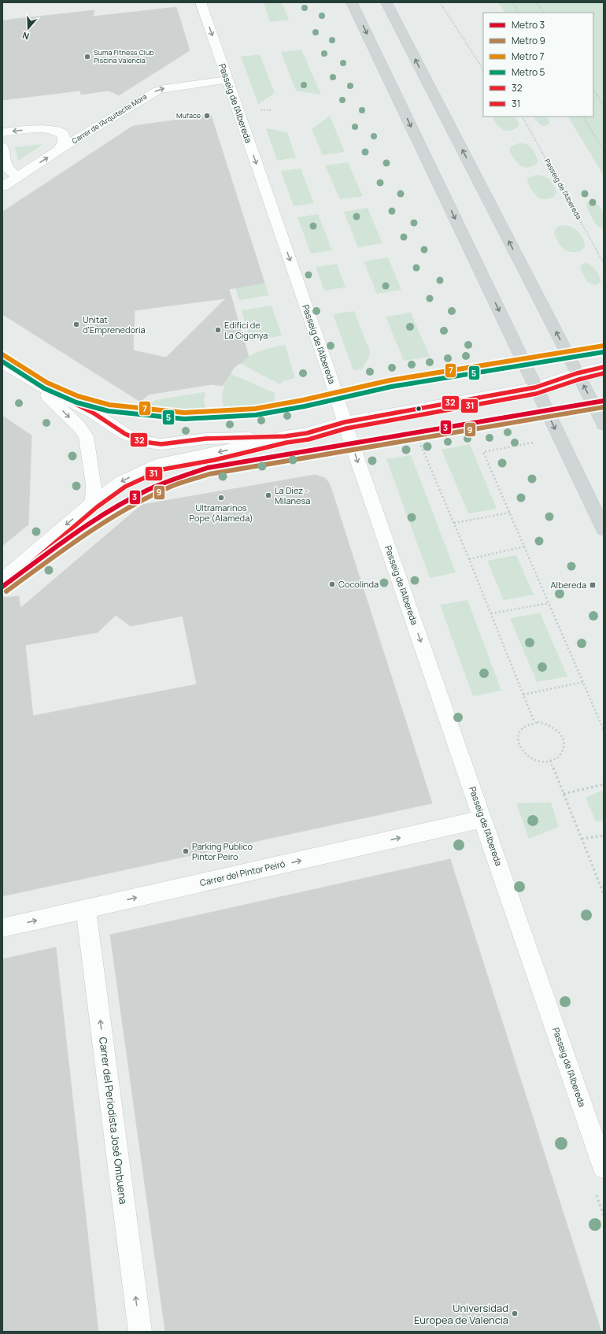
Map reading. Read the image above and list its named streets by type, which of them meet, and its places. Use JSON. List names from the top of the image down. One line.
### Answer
{"streets":{"street":["Passeig de l'Albereda","Carrer de l'Arquitecte Mora","Carrer del Pintor Peiró","Carrer del Periodista José Ombuena"]},"crossings":[["Passeig de l'Albereda","Carrer de l'Arquitecte Mora"],["Passeig de l'Albereda","Carrer del Pintor Peiró"],["Carrer del Pintor Peiró","Carrer del Periodista José Ombuena"]],"one_way":["Passeig de l'Albereda","Carrer de l'Arquitecte Mora","Carrer del Pintor Peiró","Carrer del Periodista José Ombuena"],"places":{"other":["Suma Fitness Club Piscina Valencia","Muface","Unitat d'Emprenedoria","Edifici de La Cigonya","La Diez - Milanesa","Ultramarinos Pope (Alameda)","Cocolinda","Parking Publico Pintor Peiro","Universidad Europea de Valencia"],"transit":["Albereda"]},"lines":["metro line 7","metro line 5","transit line 32","transit line 31","metro line 3","metro line 9"],"legend":["Metro 3","Metro 9","Metro 7","Metro 5","32","31"],"north":"bottom"}
